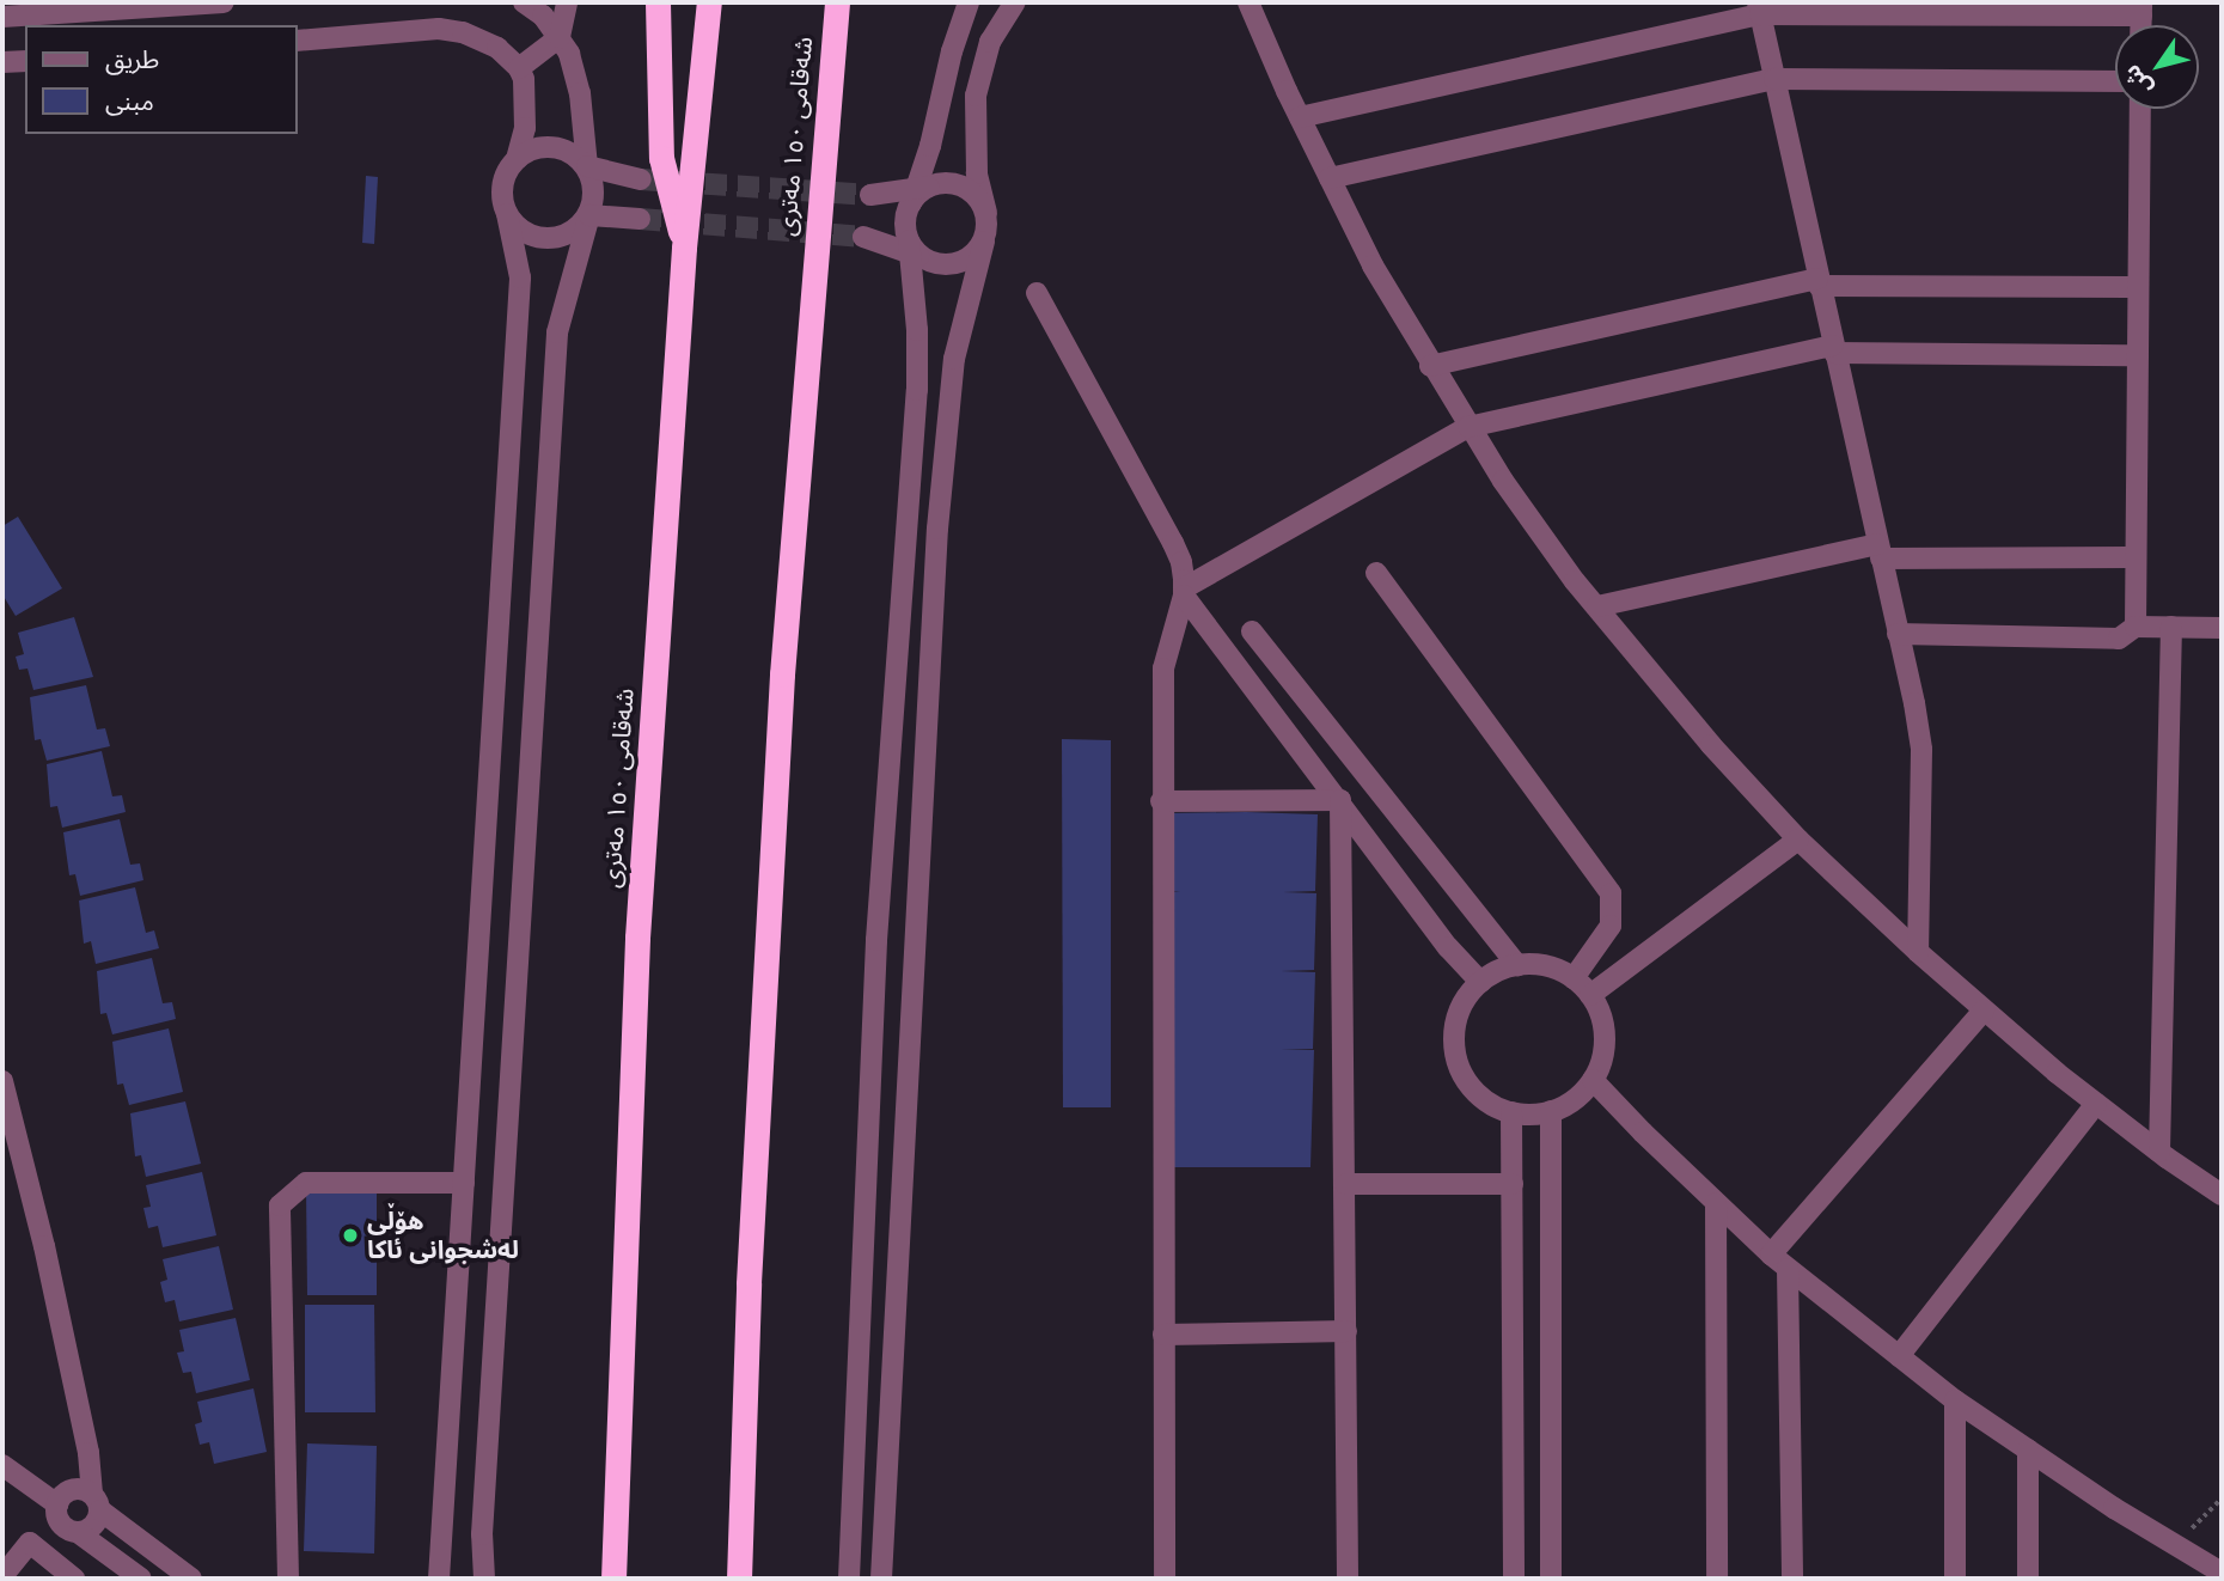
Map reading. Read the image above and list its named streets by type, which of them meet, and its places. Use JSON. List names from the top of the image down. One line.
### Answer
{"streets":{"highway":["شەقامی ١٥٠ مەتری"]},"places":["هۆڵی لەشجوانی ئاکا"],"legend":["طريق","مبنى"],"north":"bottom left"}
